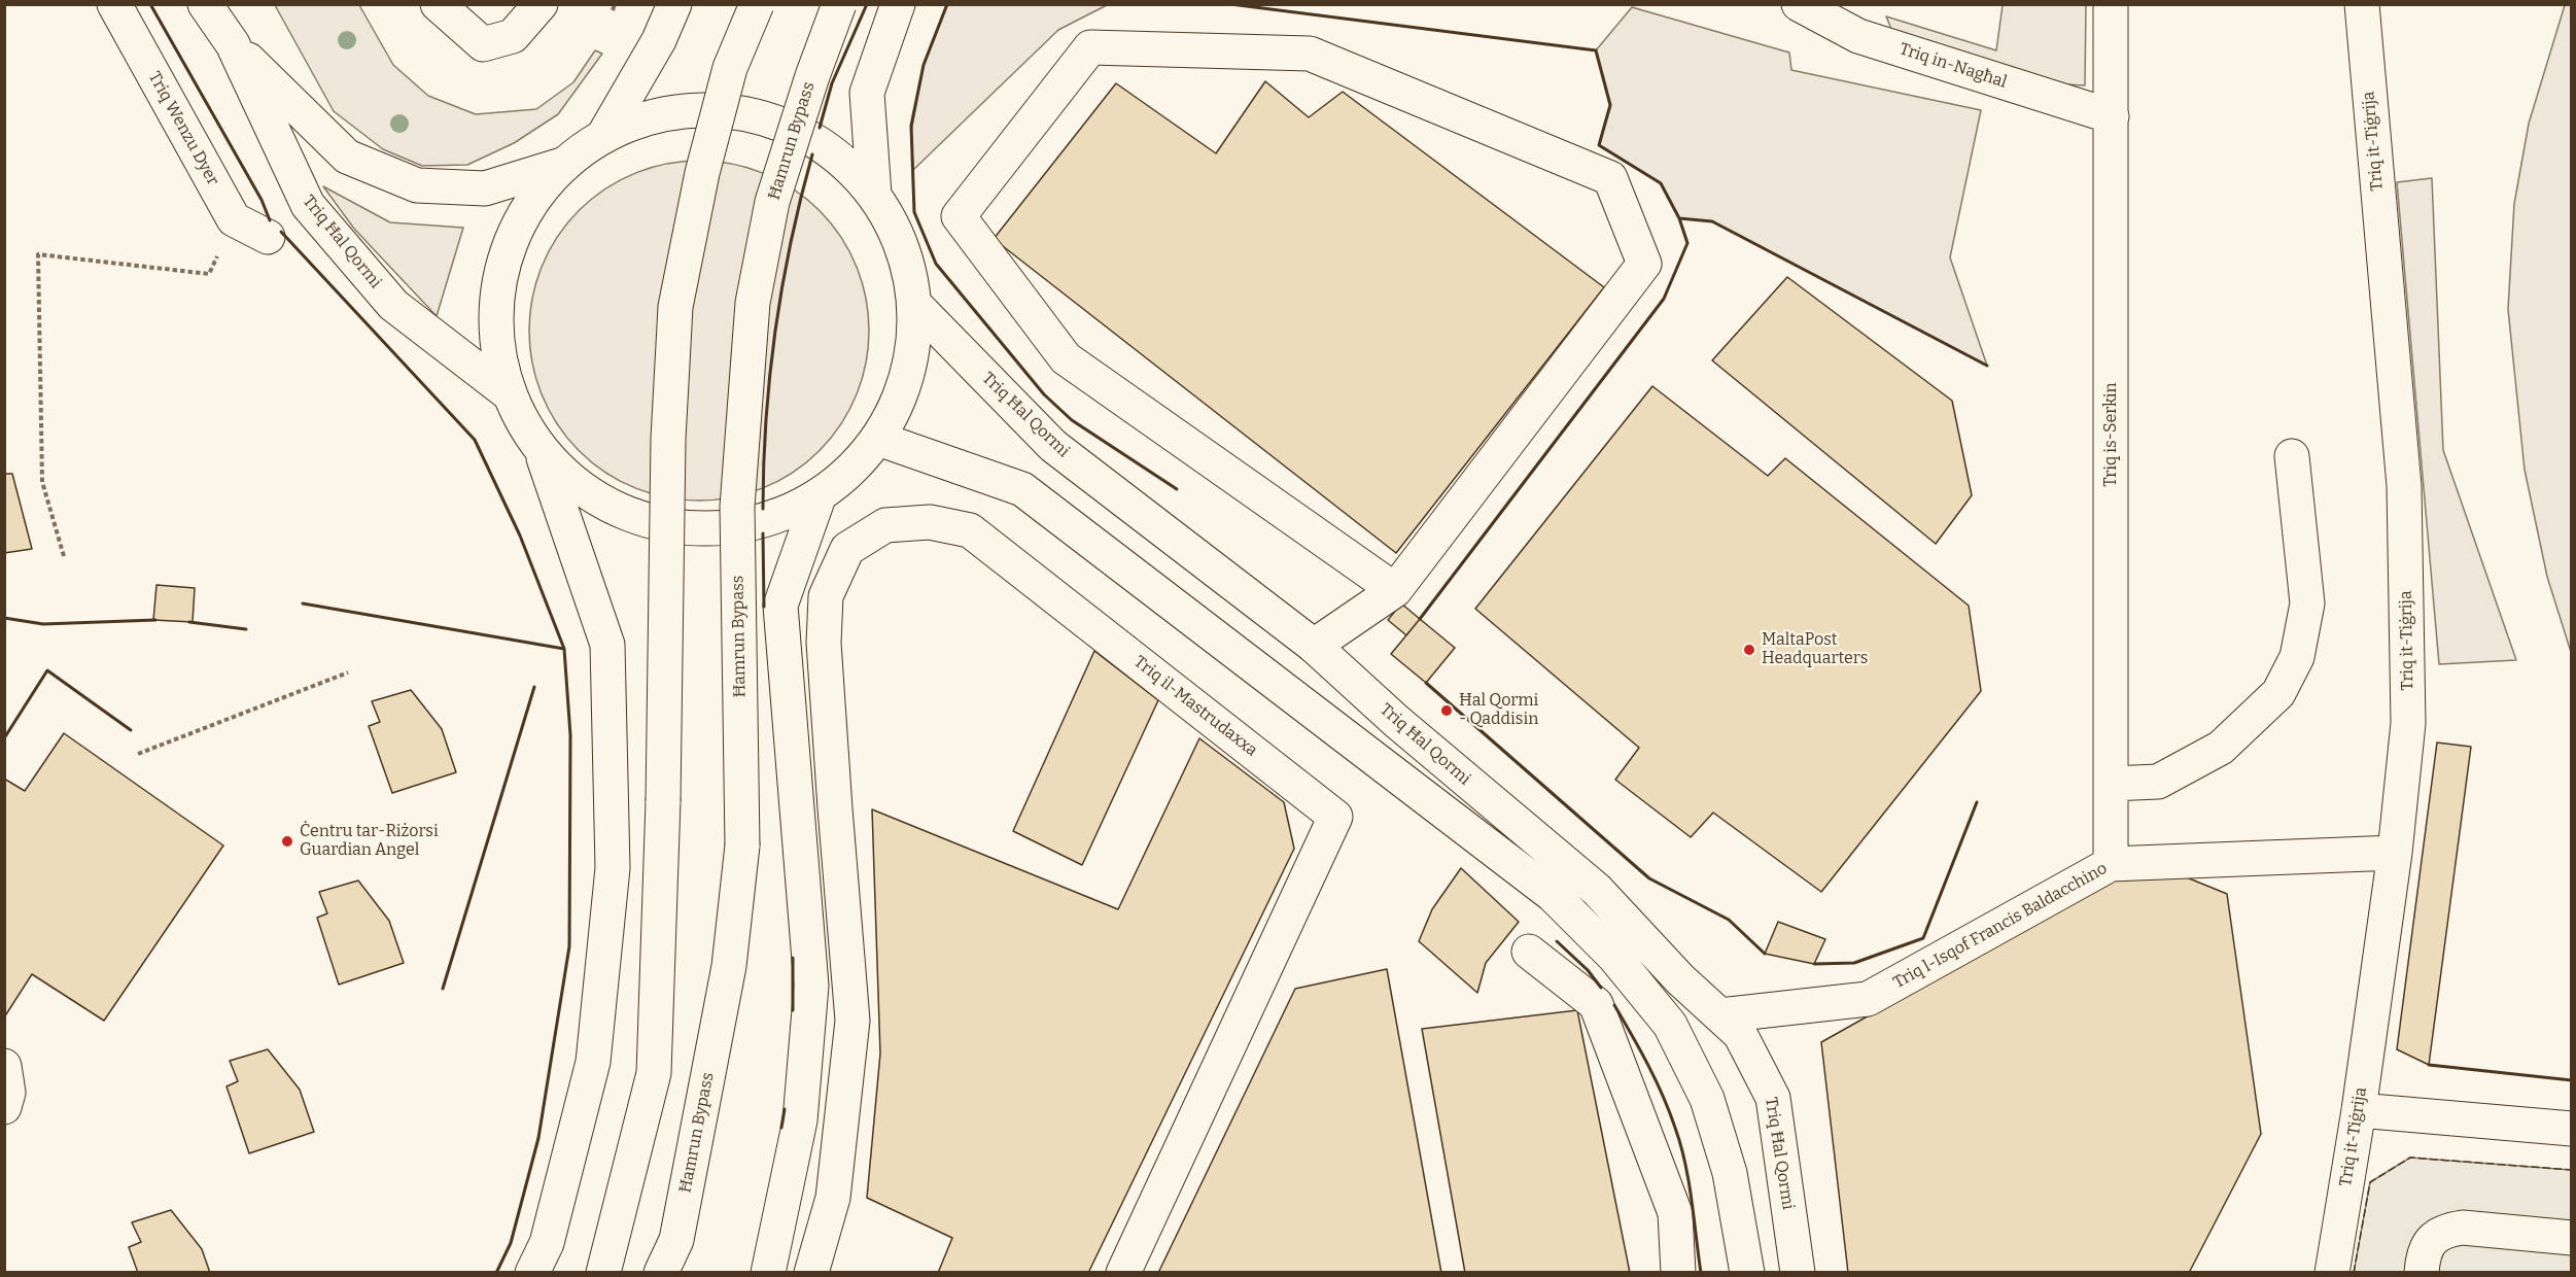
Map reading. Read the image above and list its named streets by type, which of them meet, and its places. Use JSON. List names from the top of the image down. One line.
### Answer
{"streets":{"main road":["Triq in-Nagħal","Triq Wenzu Dyer","Ħamrun Bypass","Triq it-Tiġrija","Triq Ħal Qormi","Triq is-Serkin","Triq il-Mastrudaxxa","Triq l-Isqof Francis Baldacchino"]},"crossings":[["Triq in-Nagħal","Triq is-Serkin"],["Triq it-Tiġrija","Triq l-Isqof Francis Baldacchino"],["Triq Ħal Qormi","Triq l-Isqof Francis Baldacchino"],["Triq is-Serkin","Triq l-Isqof Francis Baldacchino"]],"places":["MaltaPost Headquarters","Ħal Qormi - Qaddisin","Ċentru tar-Riżorsi Guardian Angel"]}
